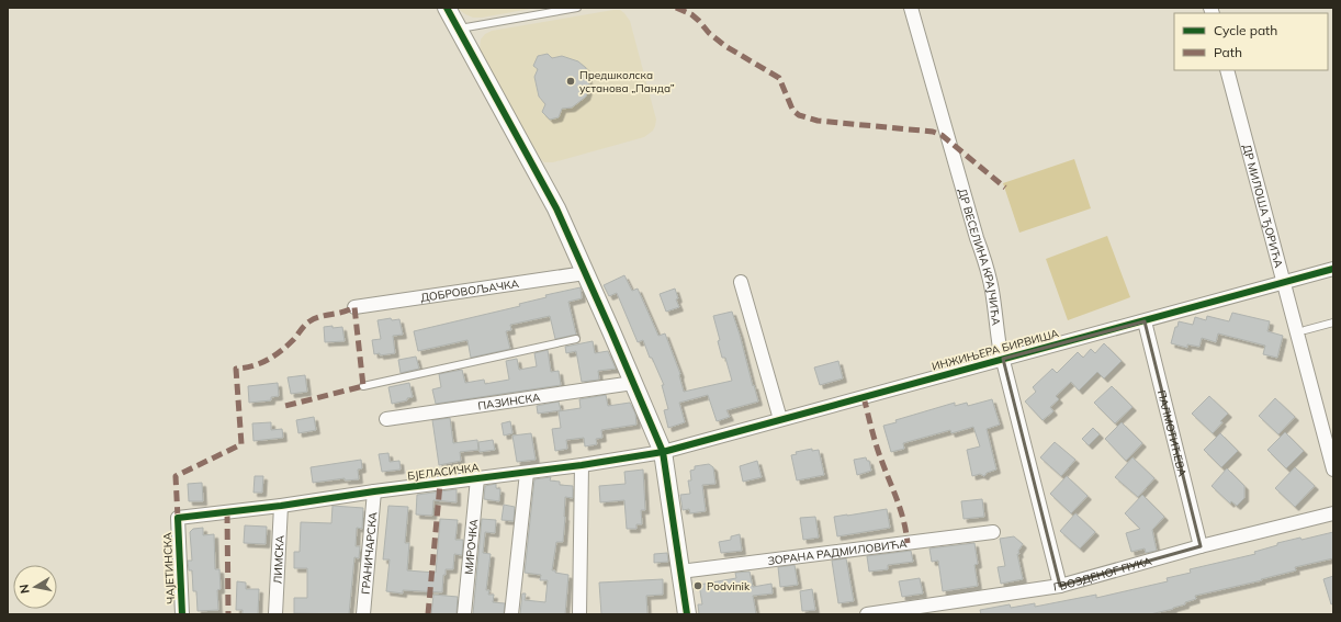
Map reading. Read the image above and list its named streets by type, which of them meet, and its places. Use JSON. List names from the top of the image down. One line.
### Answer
{"streets":{"street":["ДР МИЛОША ЂОРИЋА","ДР ВЕСЕЛИНА КРАЈЧИЋА","ДОБРОВОЉАЧКА","ИНЖИЊЕРА БИРВИША","ПАЗИНСКА","ПАЛМОТИЋЕВА","БЈЕЛАСИЧКА","МИРОЧКА","ЗОРАНА РАДМИЛОВИЋА","ГРАНИЧАРСКА","ЛИМСКА","ЧАЈЕТИНСКА","ГВОЗДЕНОГ ПУКА"]},"crossings":[["ДР МИЛОША ЂОРИЋА","ИНЖИЊЕРА БИРВИША"],["ДР ВЕСЕЛИНА КРАЈЧИЋА","ИНЖИЊЕРА БИРВИША"],["ДР ВЕСЕЛИНА КРАЈЧИЋА","ГВОЗДЕНОГ ПУКА"],["ИНЖИЊЕРА БИРВИША","ПАЛМОТИЋЕВА"],["ИНЖИЊЕРА БИРВИША","БЈЕЛАСИЧКА"],["ПАЛМОТИЋЕВА","ГВОЗДЕНОГ ПУКА"],["БЈЕЛАСИЧКА","МИРОЧКА"],["БЈЕЛАСИЧКА","ГРАНИЧАРСКА"],["БЈЕЛАСИЧКА","ЛИМСКА"],["БЈЕЛАСИЧКА","ЧАЈЕТИНСКА"]],"places":["Предшколска установа „Панда”","Podvinik"],"legend":["Cycle path","Path"],"north":"left"}
